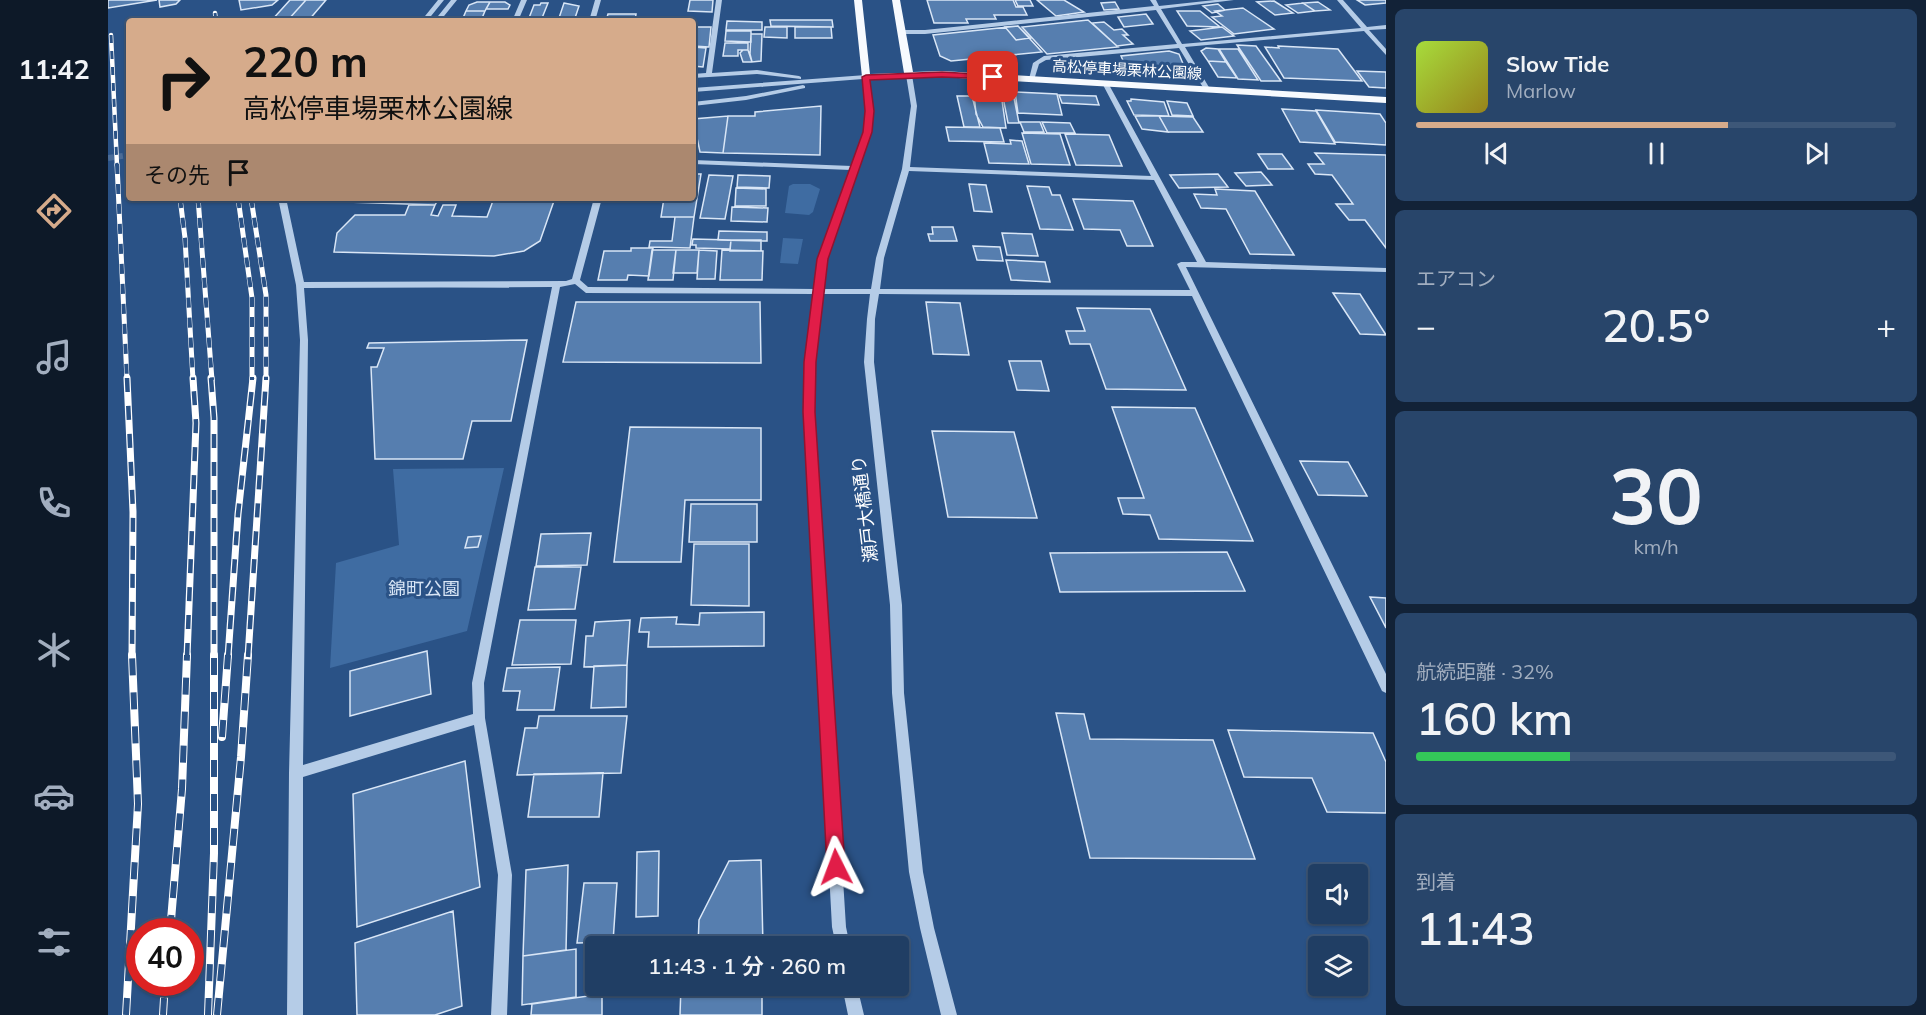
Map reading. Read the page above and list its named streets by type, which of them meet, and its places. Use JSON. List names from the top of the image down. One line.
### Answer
{"streets":{"main road":["高松停車場栗林公園線","瀬戸大橋通り"]},"crossings":[["高松停車場栗林公園線","瀬戸大橋通り"]],"parks":["錦町公園"],"page":{"tabs":"11:42","turn":["220 m","高松停車場栗林公園線"],"song":["Slow Tide","Marlow"],"then":"その先","tile":["エアコン",["30","km/h"],["航続距離 · 32%","160 km"],["到着","11:43"]],"heat":["−","20.5°","+"],"limit":"40","trip":"11:43 · 1 分 · 260 m"}}
